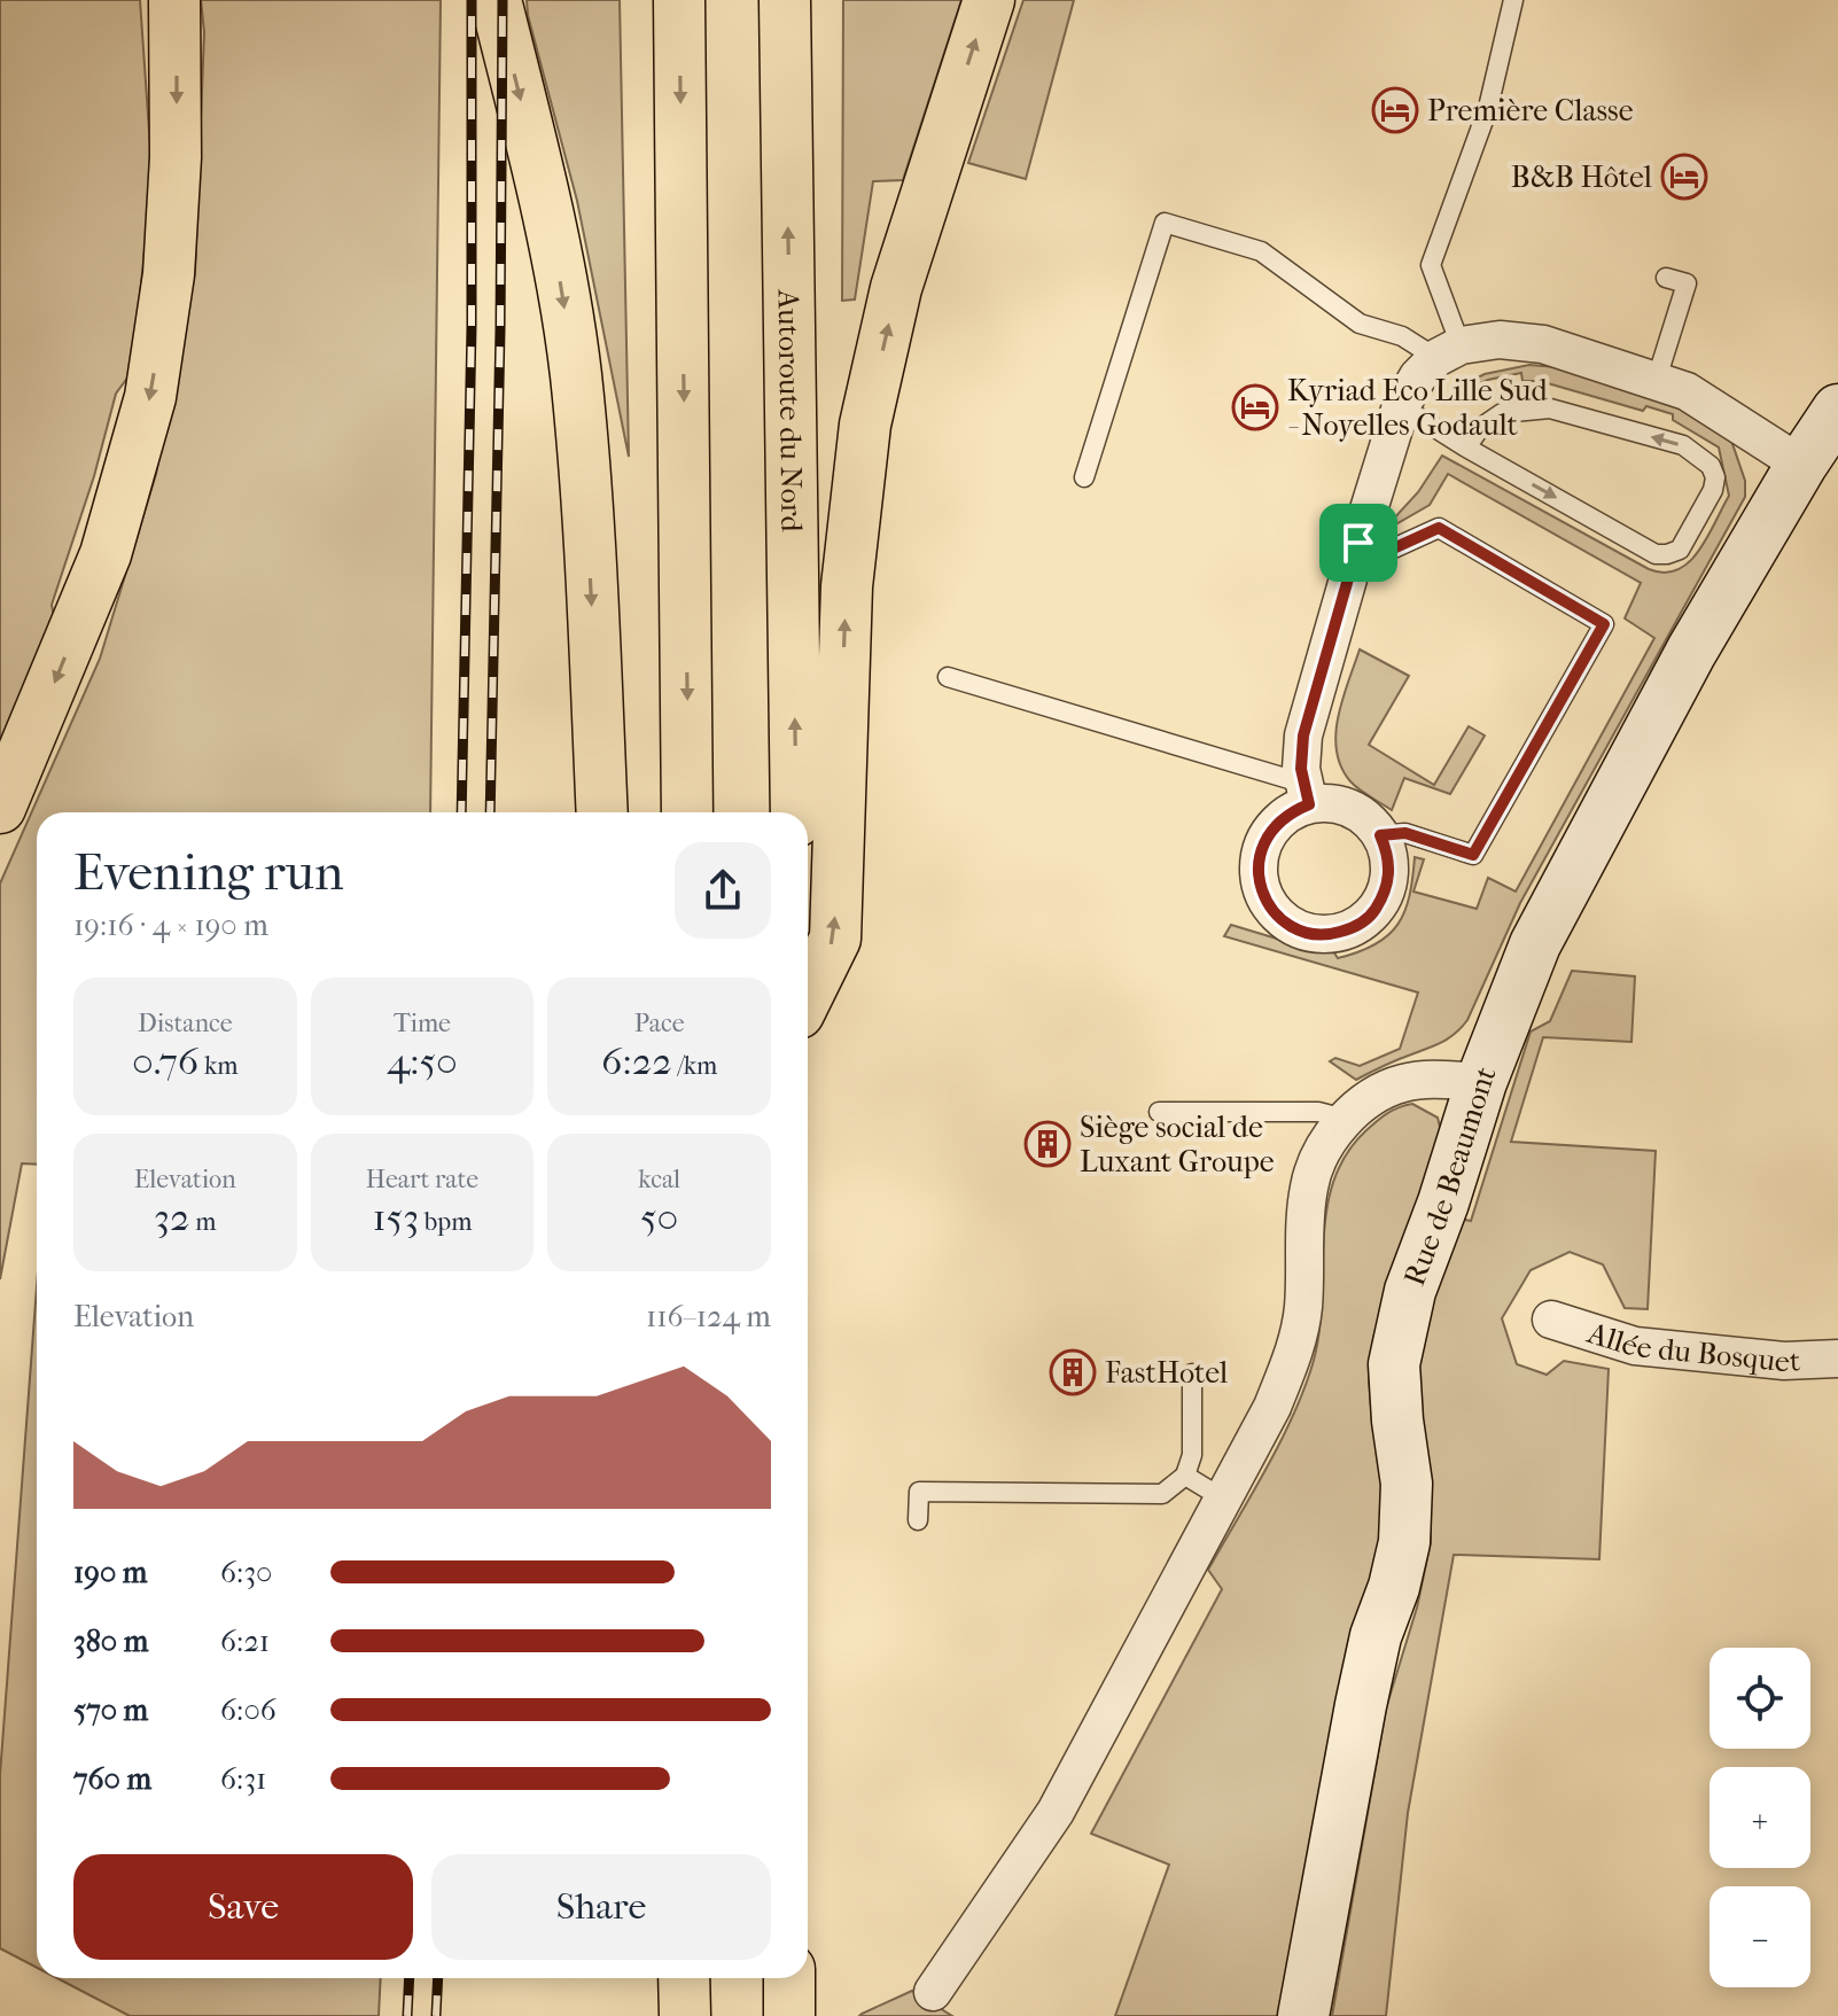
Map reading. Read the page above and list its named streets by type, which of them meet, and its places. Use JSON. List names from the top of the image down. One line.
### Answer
{"streets":{"highway":["Autoroute du Nord"],"street":["Rue de Beaumont","Allée du Bosquet"]},"places":{"hotel":["Première Classe","B&B Hôtel","Kyriad Eco Lille Sud - Noyelles Godault"],"building":["Siège social de Luxant Groupe","FastHotel"]},"page":{"heading":["Evening run","19:16 · 4 × 190 m"],"stats":[["Distance","0.76 km"],["Time","4:50"],["Pace","6:22 /km"],["Elevation","32 m"],["Heart rate","153 bpm"],["kcal","50"]],"chart":["Elevation","116–124 m"],"list":[{"name":"190 m","note":"6:30"},{"name":"380 m","note":"6:21"},{"name":"570 m","note":"6:06"},{"name":"760 m","note":"6:31"}],"map_buttons":["+","−"],"buttons":["Save","Share"]}}
